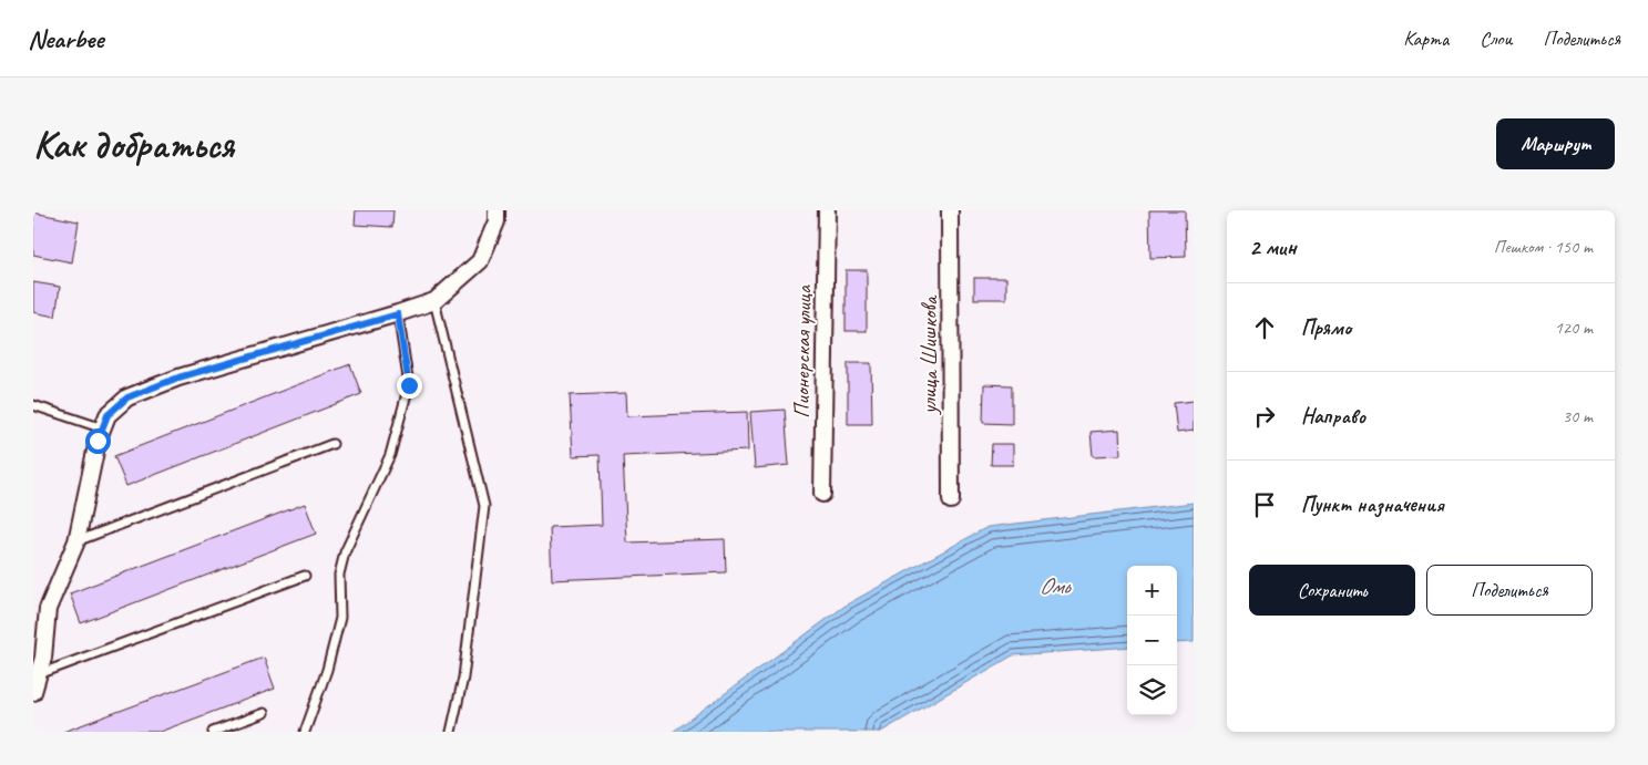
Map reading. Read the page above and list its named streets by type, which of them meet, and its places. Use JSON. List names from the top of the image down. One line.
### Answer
{"streets":{"street":["Пионерская улица","улица Шишкова"]},"water":["Омь"],"page":{"header":"Nearbee","nav":["Карта","Слои","Поделиться"],"buttons":["Маршрут",["Сохранить","Поделиться"]],"title":"Как добраться","heading":["2 мин","Пешком · 150 m"],"list":[["Прямо","120 m"],["Направо","30 m"],"Пункт назначения"],"map_buttons":["+","−"]}}
